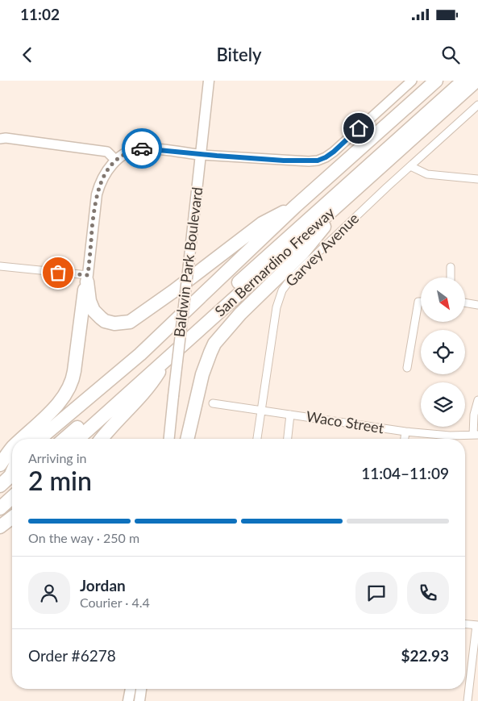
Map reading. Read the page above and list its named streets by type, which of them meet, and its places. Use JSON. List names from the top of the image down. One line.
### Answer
{"streets":{"highway":["San Bernardino Freeway"],"main road":["Baldwin Park Boulevard"],"street":["Garvey Avenue","Waco Street"]},"crossings":[["Garvey Avenue","Waco Street"]],"north":"bottom right","page":{"status":"11:02","header":"Bitely","heading":["2 min","Arriving in","11:04–11:09"],"panel":["Jordan","Courier · 4.4","Order #6278","$22.93"],"bar":"On the way · 250 m"}}
